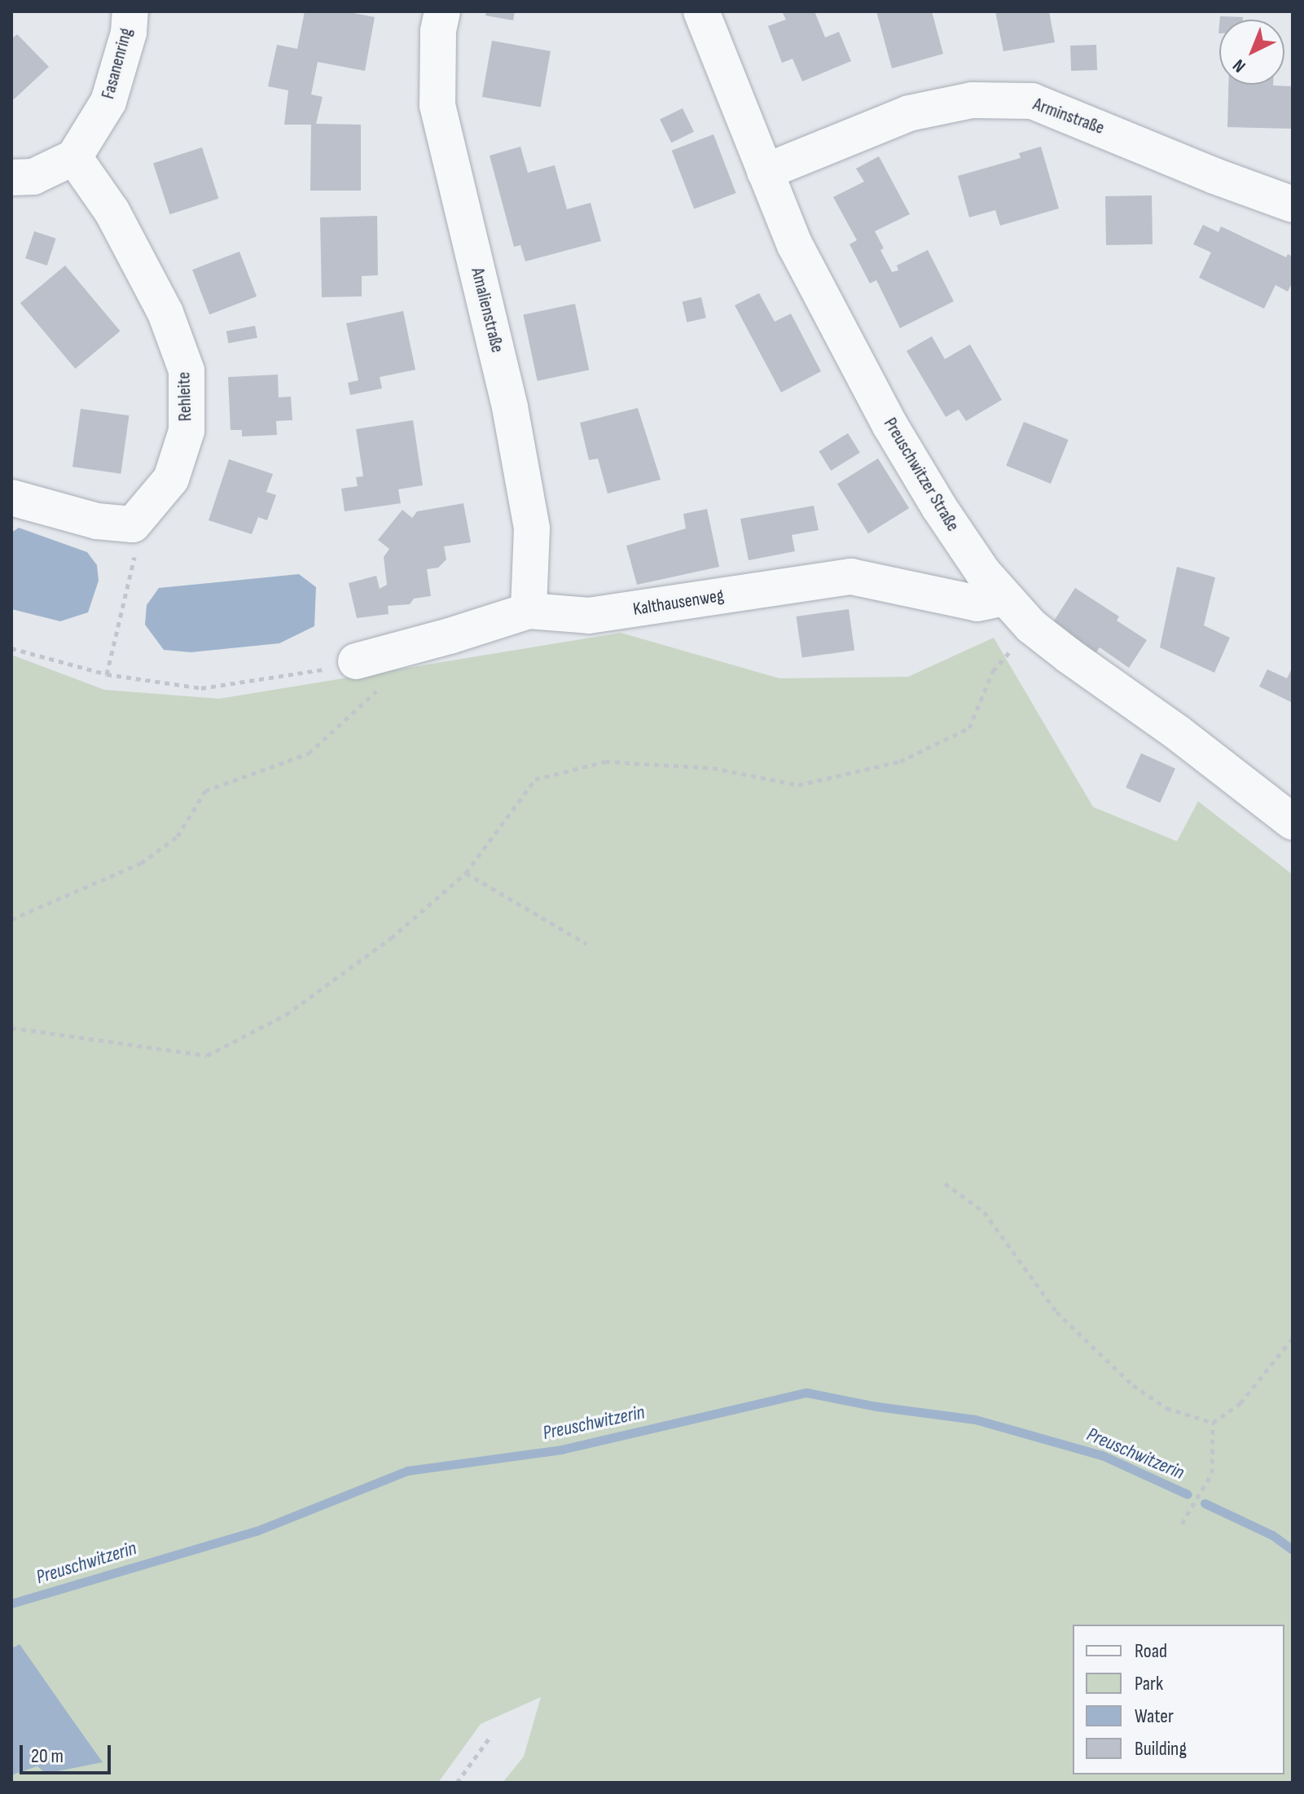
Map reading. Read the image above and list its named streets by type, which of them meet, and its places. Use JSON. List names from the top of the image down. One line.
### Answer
{"streets":{"street":["Fasanenring","Arminstraße","Amalienstraße","Rehleite","Preuschwitzer Straße","Kalthausenweg"]},"crossings":[["Fasanenring","Rehleite"],["Arminstraße","Preuschwitzer Straße"],["Amalienstraße","Kalthausenweg"],["Preuschwitzer Straße","Kalthausenweg"]],"water":["Preuschwitzerin"],"legend":["Road","Park","Water","Building"],"scale_bar":"20 m","north":"bottom left"}
